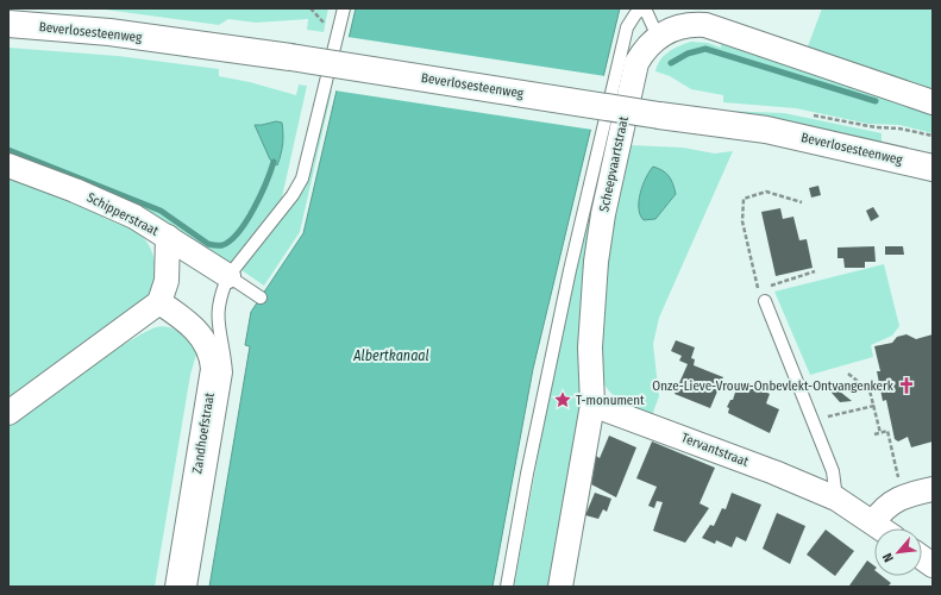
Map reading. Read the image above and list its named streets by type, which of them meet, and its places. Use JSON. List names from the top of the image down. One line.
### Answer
{"streets":{"street":["Beverlosesteenweg","Scheepvaartstraat","Schipperstraat","Zandhoefstraat","Tervantstraat"]},"crossings":[["Scheepvaartstraat","Tervantstraat"]],"water":["Albertkanaal"],"places":{"church":["Onze-Lieve-Vrouw-Onbevlekt-Ontvangenkerk"],"place":["T-monument"]},"north":"bottom left"}
